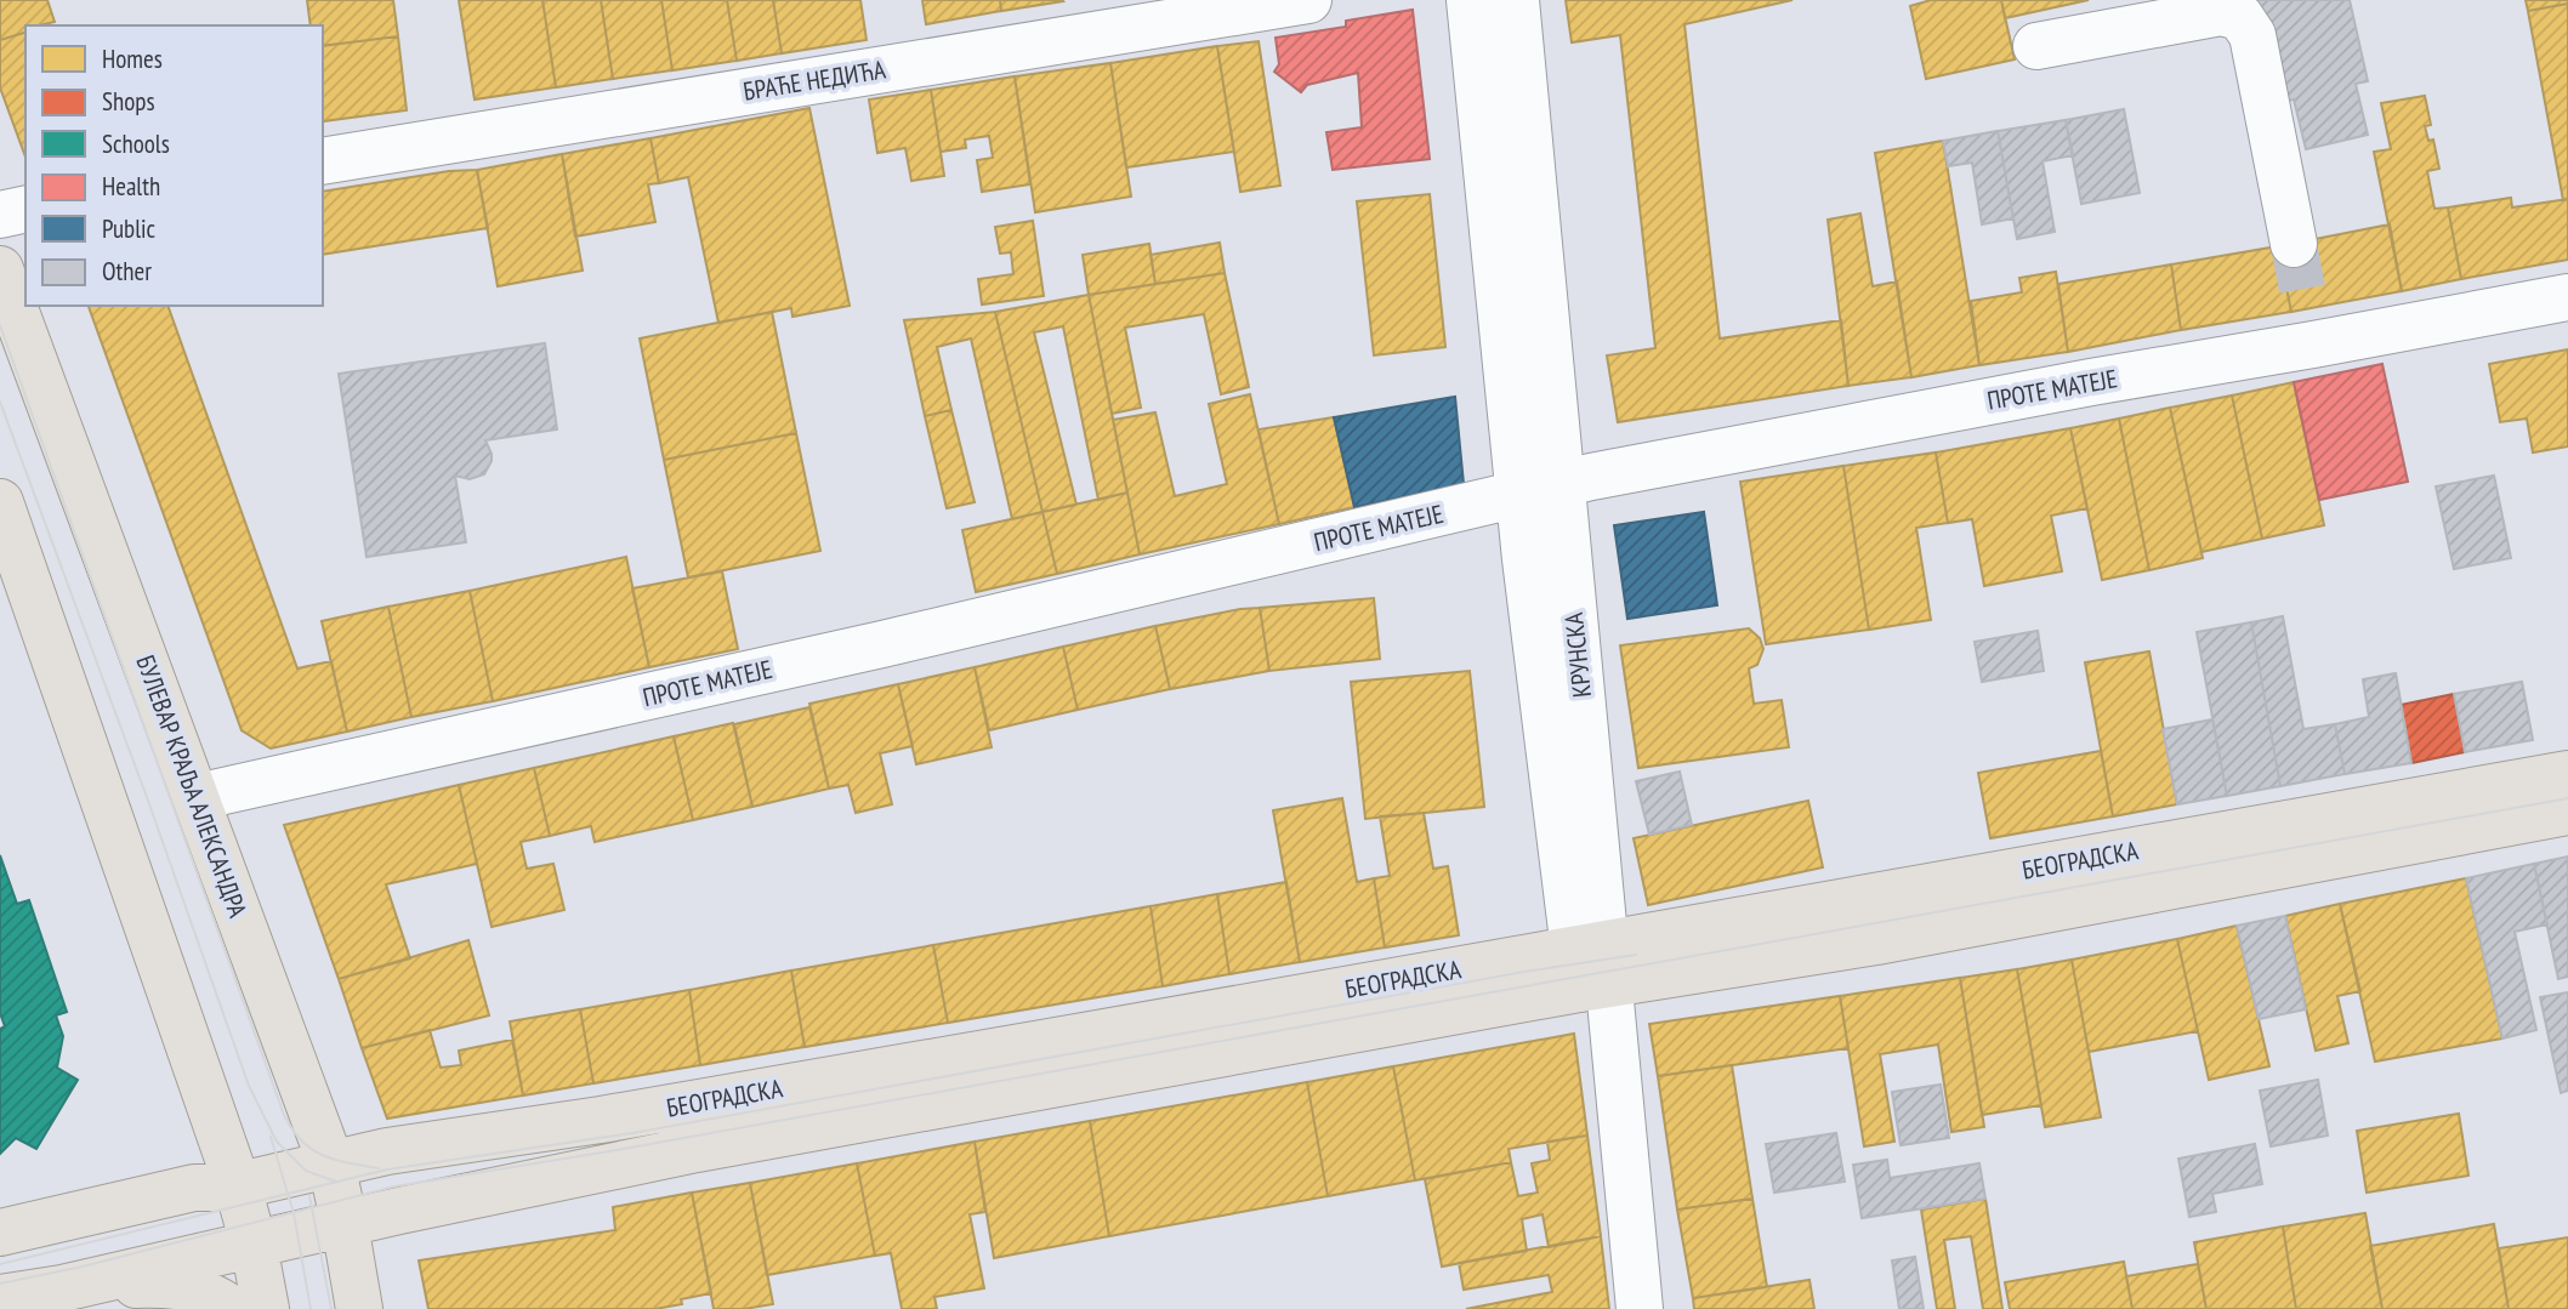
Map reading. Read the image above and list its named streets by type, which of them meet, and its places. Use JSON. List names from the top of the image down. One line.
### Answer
{"streets":{"main road":["БУЛЕВАР КРАЉА АЛЕКСАНДРА","БЕОГРАДСКА"],"street":["БРАЋЕ НЕДИЋА","ПРОТЕ МАТЕЈЕ","КРУНСКА"]},"crossings":[["ПРОТЕ МАТЕЈЕ","КРУНСКА"],["ПРОТЕ МАТЕЈЕ","БУЛЕВАР КРАЉА АЛЕКСАНДРА"],["КРУНСКА","БЕОГРАДСКА"],["БУЛЕВАР КРАЉА АЛЕКСАНДРА","БЕОГРАДСКА"]],"legend":["Homes","Shops","Schools","Health","Public","Other"]}
